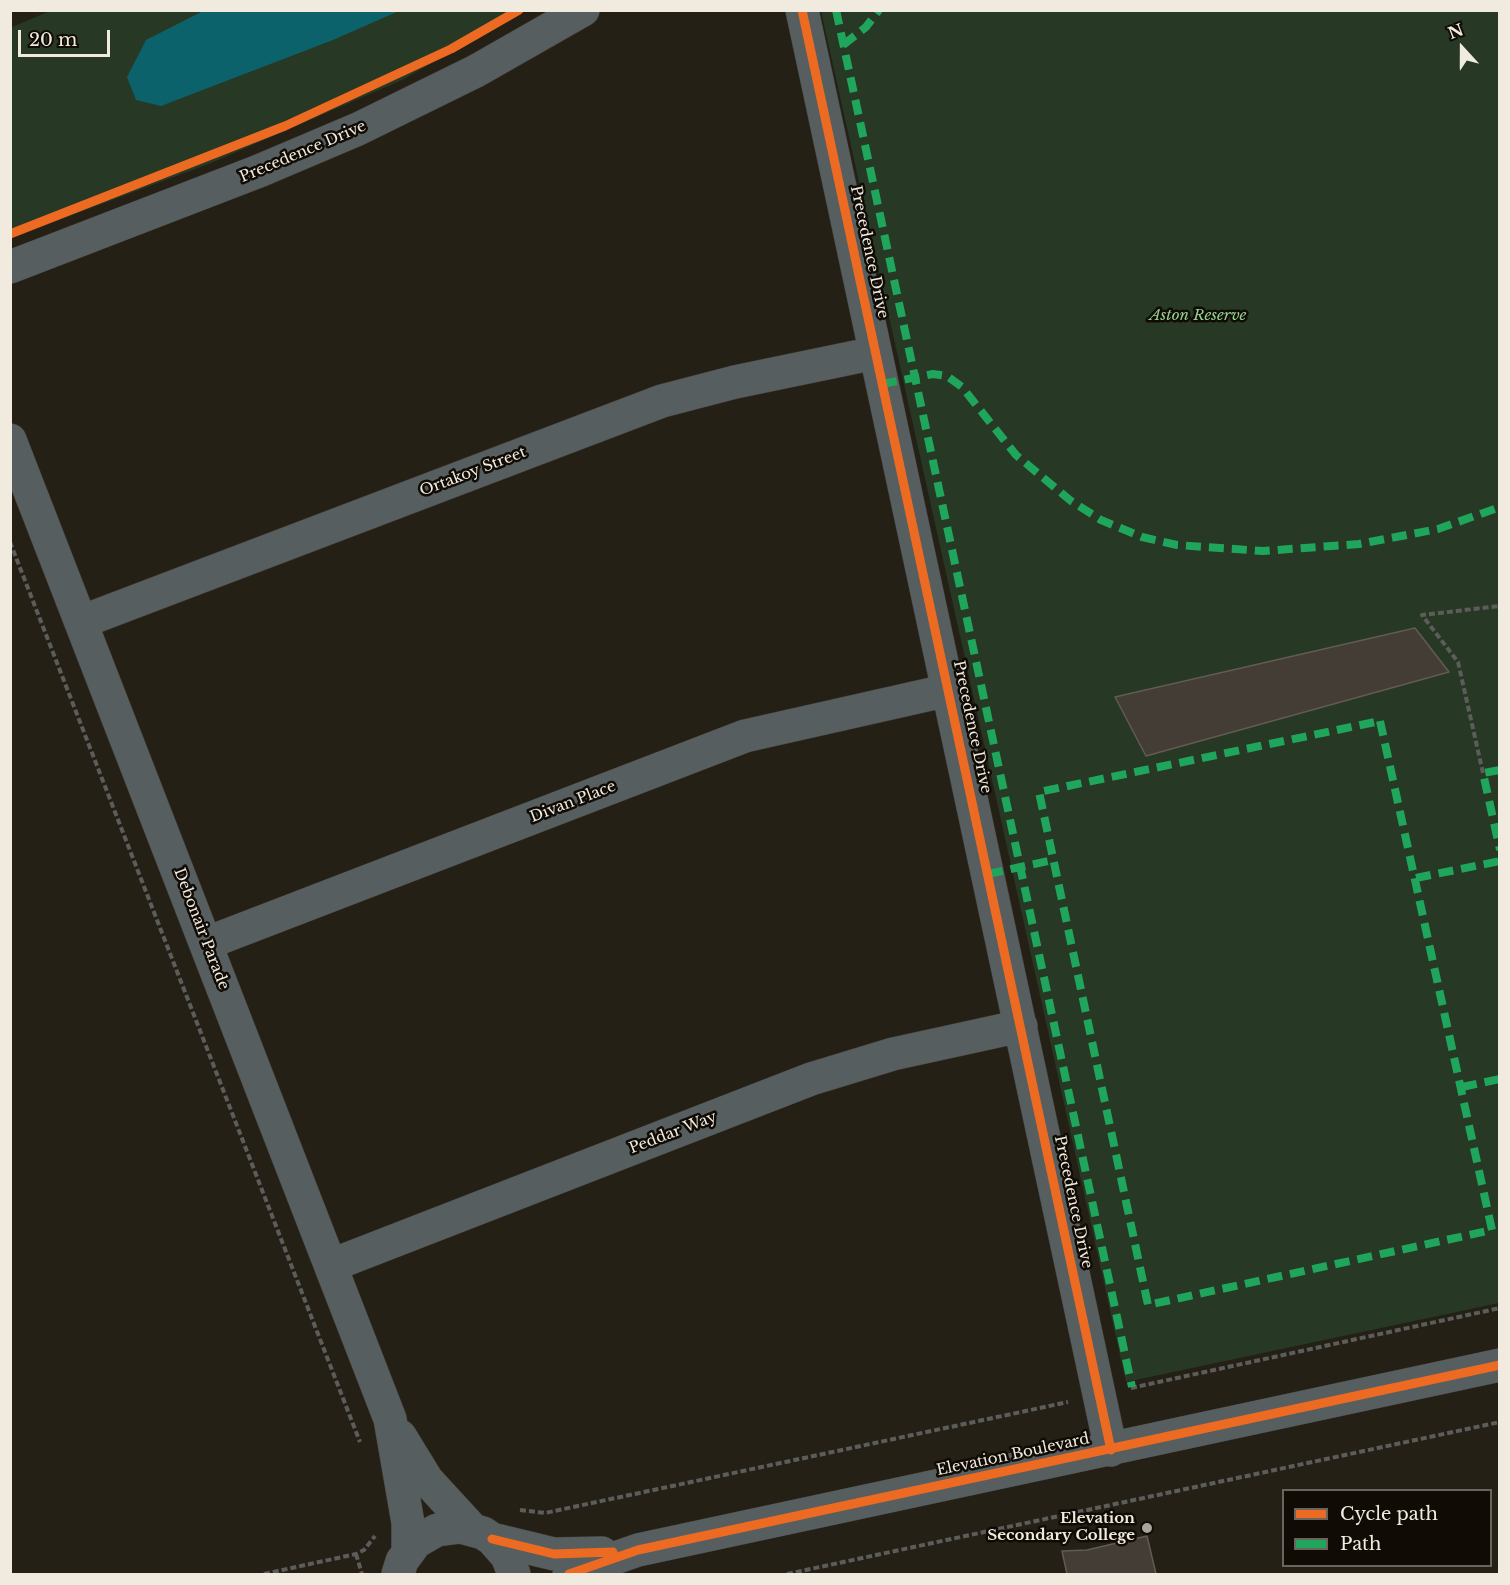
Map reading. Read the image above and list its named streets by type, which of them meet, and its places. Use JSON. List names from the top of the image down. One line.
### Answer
{"streets":{"street":["Precedence Drive","Ortakoy Street","Divan Place","Debonair Parade","Peddar Way","Elevation Boulevard"]},"crossings":[["Precedence Drive","Ortakoy Street"],["Precedence Drive","Divan Place"],["Precedence Drive","Peddar Way"],["Precedence Drive","Elevation Boulevard"],["Ortakoy Street","Debonair Parade"],["Divan Place","Debonair Parade"],["Debonair Parade","Peddar Way"],["Debonair Parade","Elevation Boulevard"]],"parks":["Aston Reserve"],"places":["Elevation Secondary College"],"legend":["Cycle path","Path"],"scale_bar":"20 m","north":"top"}
